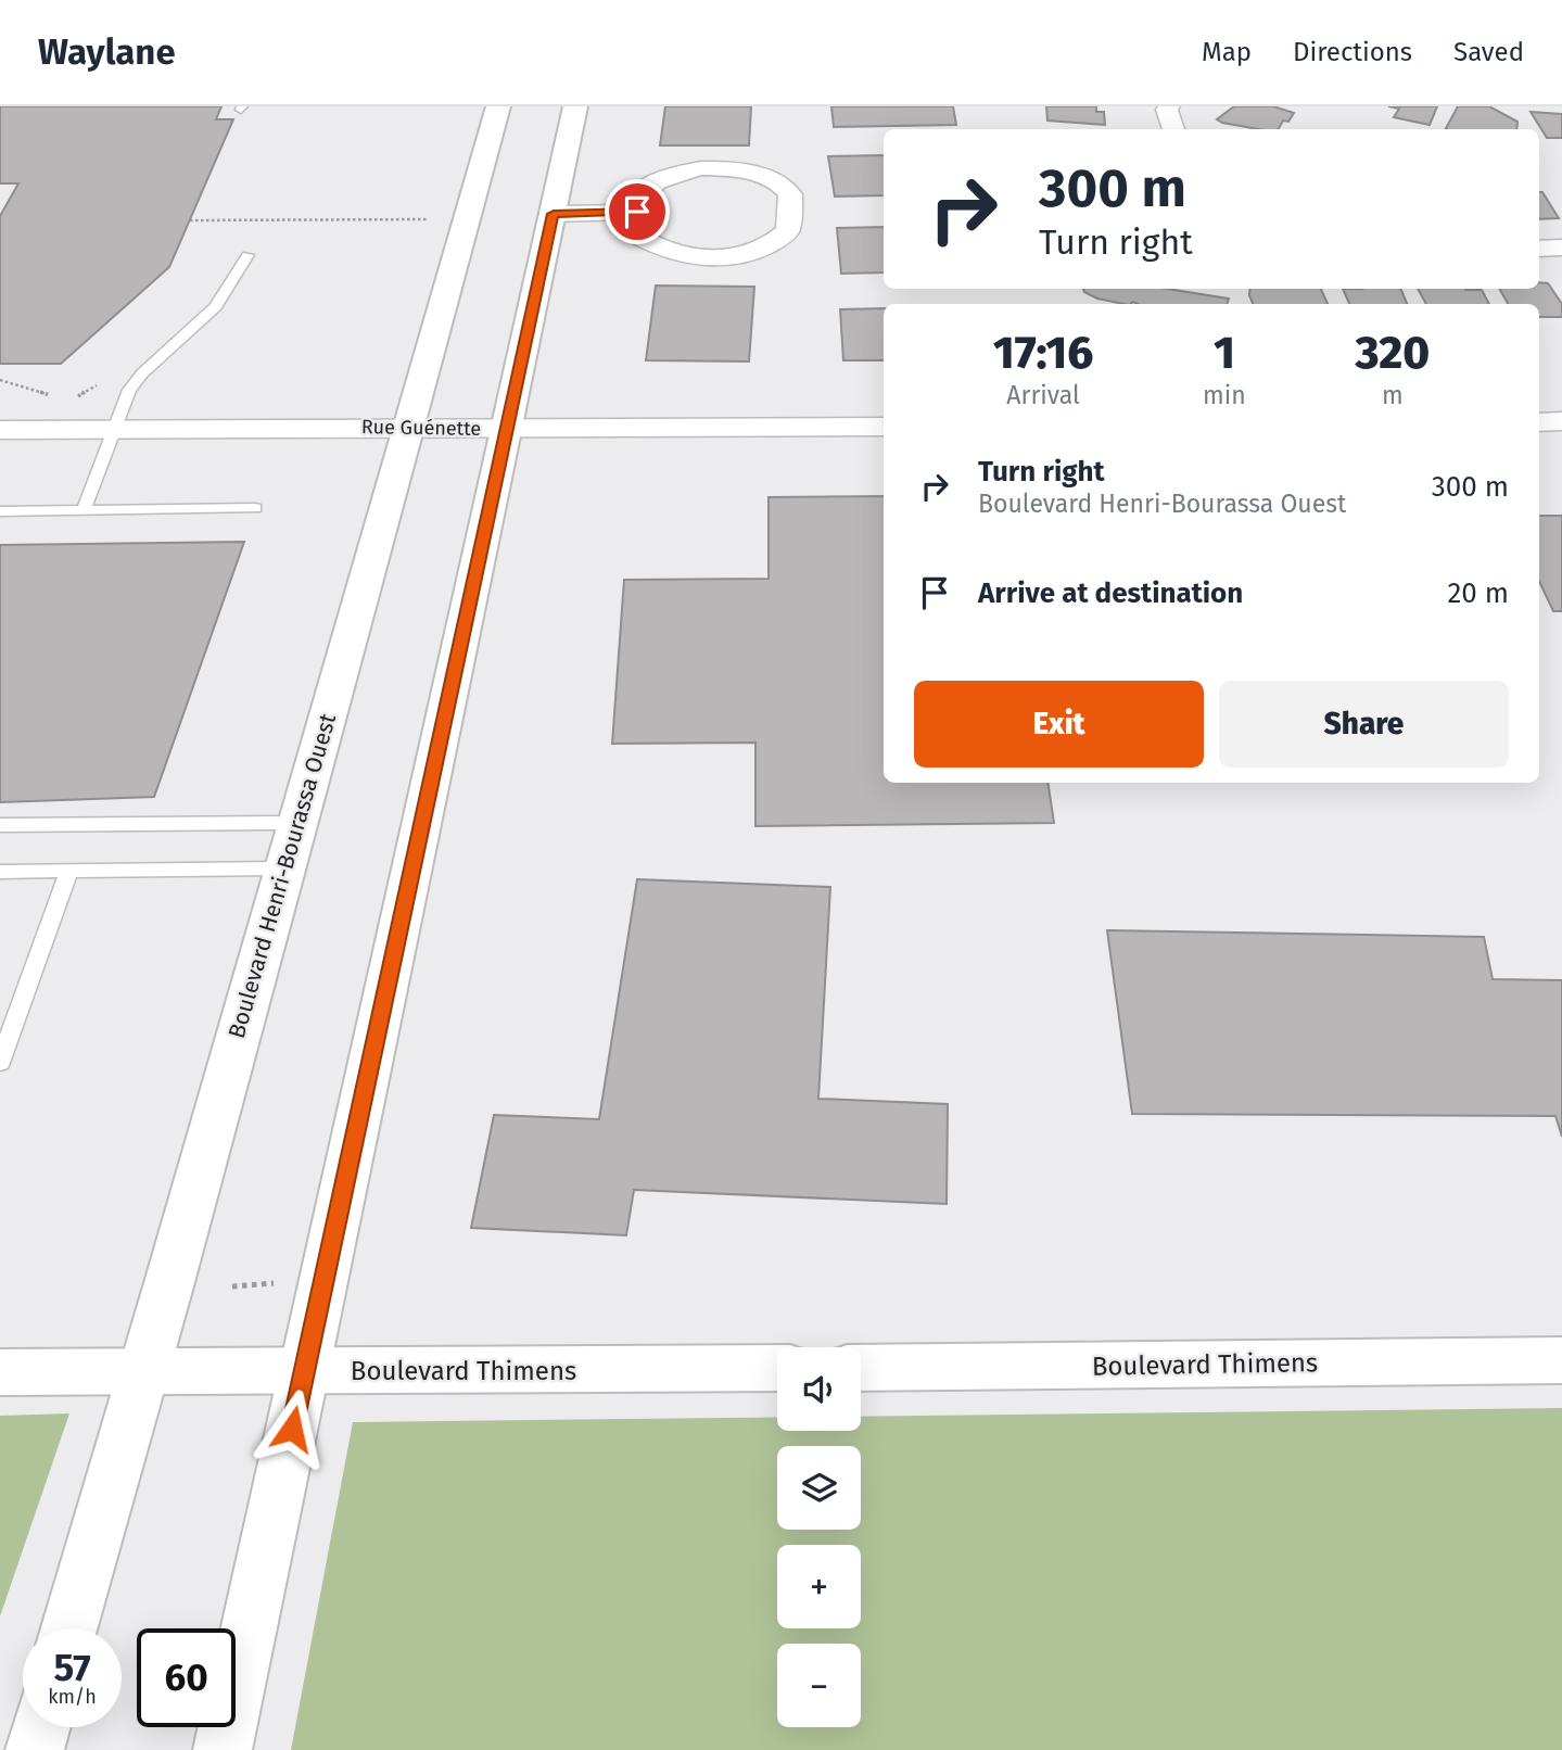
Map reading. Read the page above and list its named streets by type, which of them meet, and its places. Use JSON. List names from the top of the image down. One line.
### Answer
{"streets":{"main road":["Boulevard Henri-Bourassa Ouest","Boulevard Thimens"],"street":["Rue Guénette"]},"crossings":[["Rue Guénette","Boulevard Henri-Bourassa Ouest"],["Boulevard Henri-Bourassa Ouest","Boulevard Thimens"]],"page":{"header":"Waylane","nav":["Map","Directions","Saved"],"turn":["300 m","Turn right"],"eta":["17:16","Arrival","1","min","320","m"],"list":[{"name":"Turn right","note":"Boulevard Henri-Bourassa Ouest","value":"300 m"},{"name":"Arrive at destination","value":"20 m"}],"buttons":["Exit","Share"],"map_buttons":["+","−"],"speed":"57 km/h","limit":"60"}}
